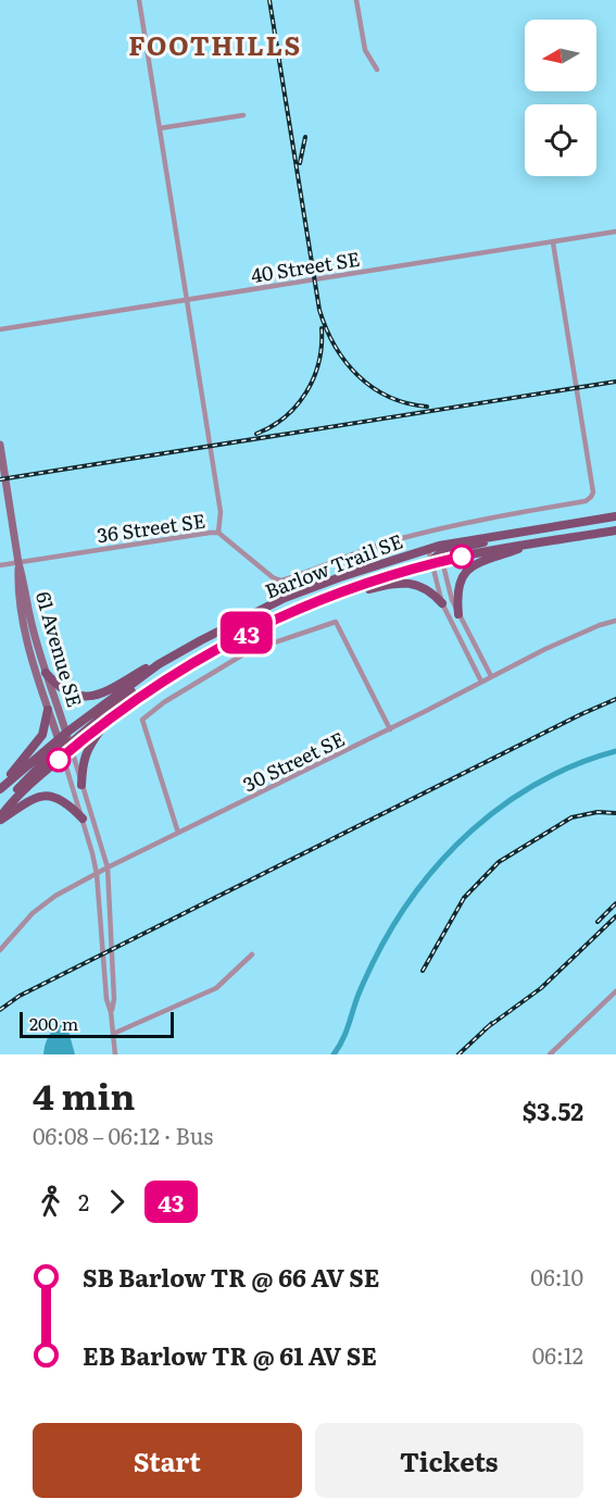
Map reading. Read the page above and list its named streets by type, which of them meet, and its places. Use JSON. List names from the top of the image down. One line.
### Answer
{"streets":{"main road":["Barlow Trail SE"],"street":["40 Street SE","36 Street SE","61 Avenue SE","30 Street SE"]},"crossings":[["40 Street SE","36 Street SE"],["36 Street SE","61 Avenue SE"],["Barlow Trail SE","61 Avenue SE"],["61 Avenue SE","30 Street SE"]],"districts":["FOOTHILLS"],"lines":["bus line 43"],"scale_bar":"200 m","north":"left","page":{"on_map":"43","scale":"200 m","heading":["4 min","06:08 – 06:12 · Bus","$3.52"],"legs":["2","43"],"list":[{"name":"SB Barlow TR @ 66 AV SE","value":"06:10"},{"name":"EB Barlow TR @ 61 AV SE","value":"06:12"}],"buttons":["Start","Tickets"]}}
